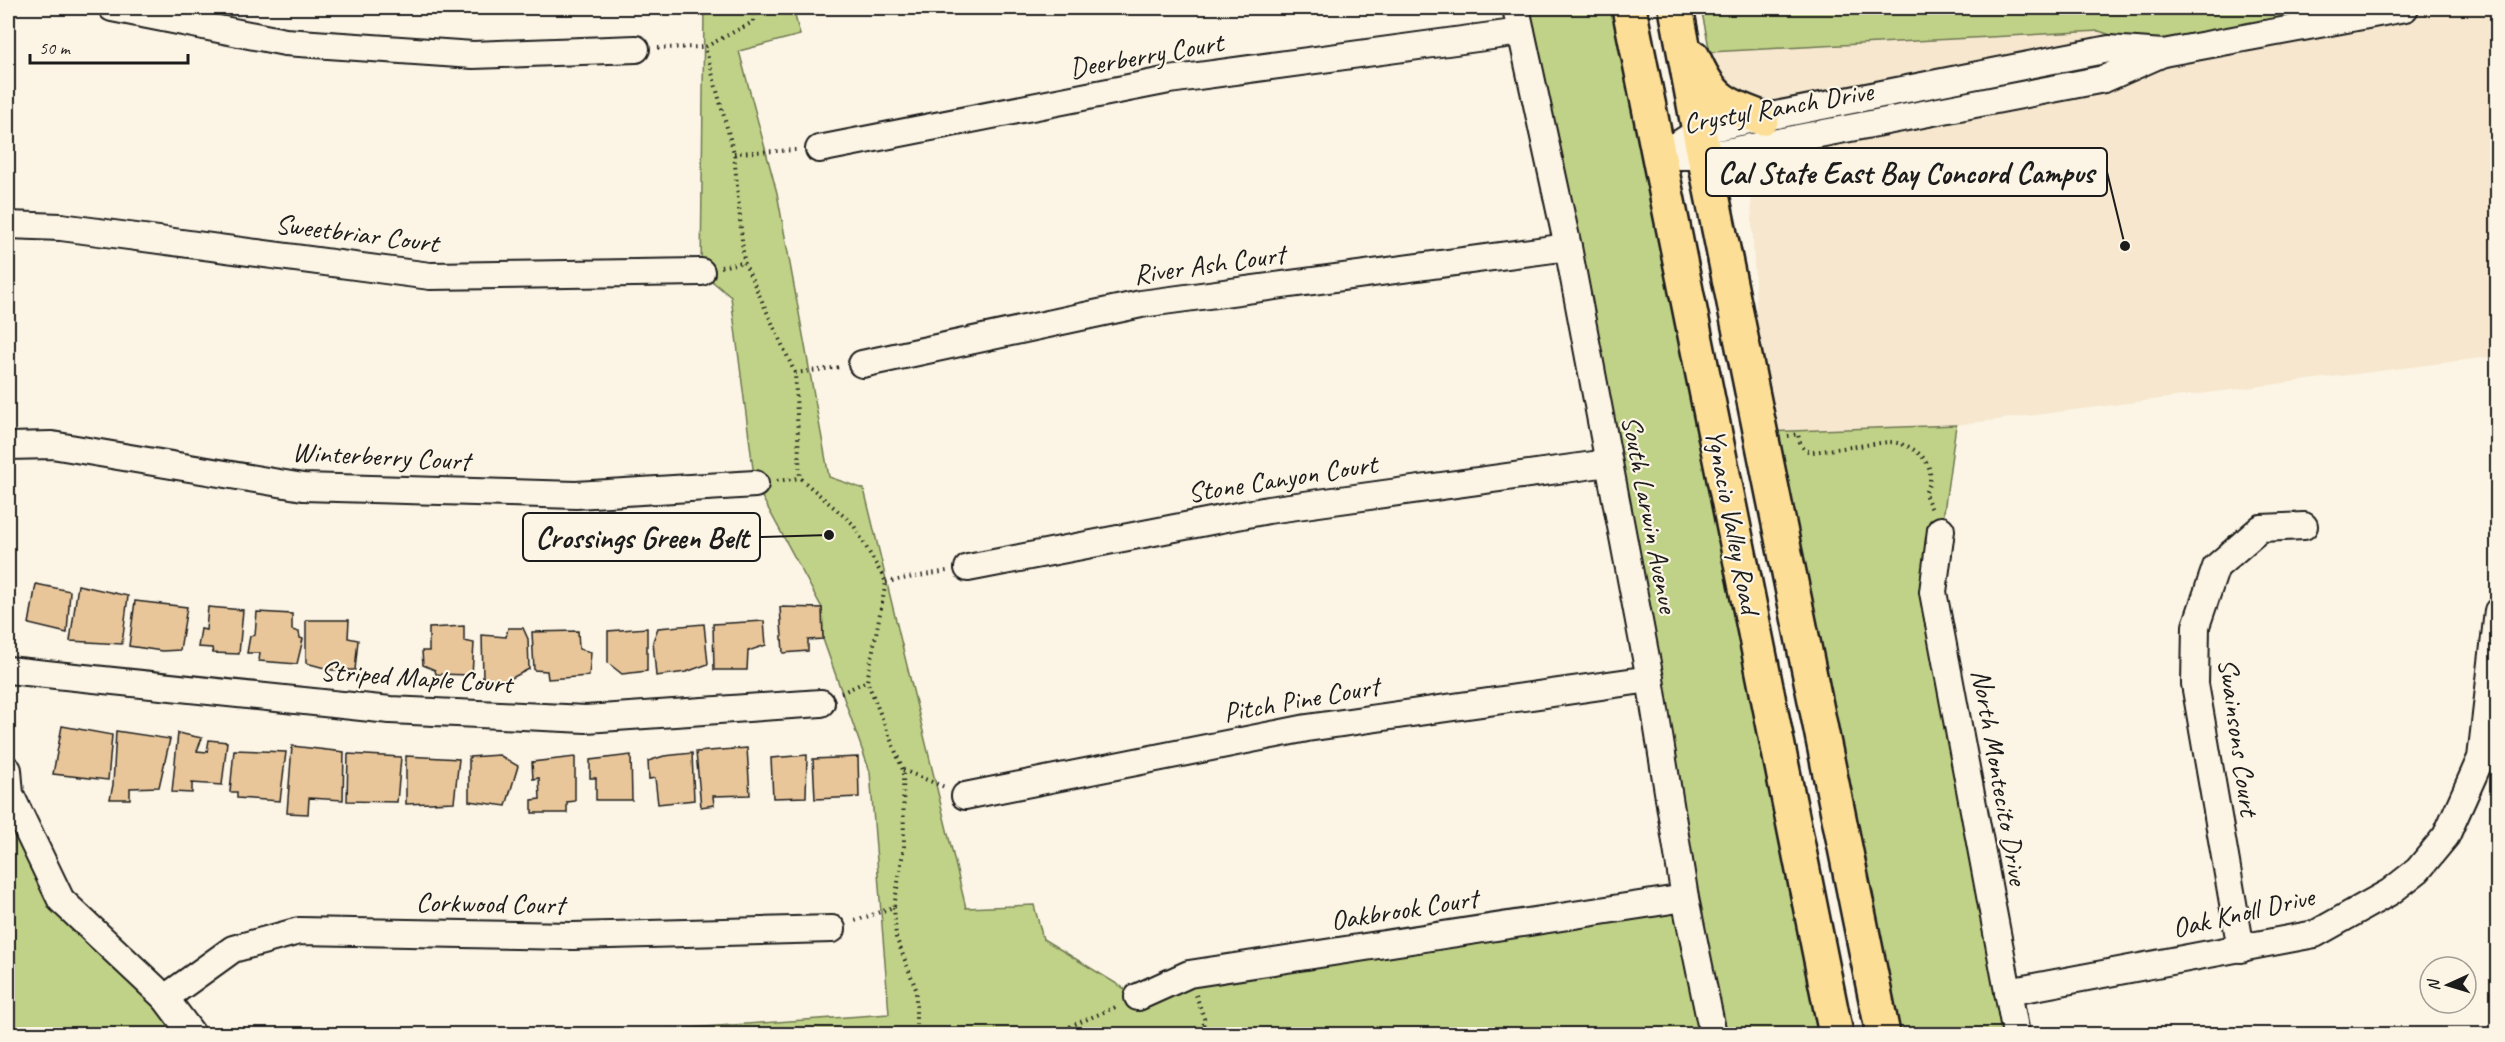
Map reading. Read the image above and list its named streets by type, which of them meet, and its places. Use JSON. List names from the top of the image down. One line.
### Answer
{"streets":{"highway":["Ygnacio Valley Road"],"street":["Deerberry Court","Crystyl Ranch Drive","Sweetbriar Court","River Ash Court","Winterberry Court","Stone Canyon Court","South Larwin Avenue","Striped Maple Court","Pitch Pine Court","Swainsons Court","North Montecito Drive","Corkwood Court","Oakbrook Court","Oak Knoll Drive"]},"crossings":[["Deerberry Court","South Larwin Avenue"],["Crystyl Ranch Drive","Ygnacio Valley Road"],["River Ash Court","South Larwin Avenue"],["Stone Canyon Court","South Larwin Avenue"],["South Larwin Avenue","Pitch Pine Court"],["South Larwin Avenue","Oakbrook Court"],["Swainsons Court","Oak Knoll Drive"],["North Montecito Drive","Oak Knoll Drive"]],"places":["Cal State East Bay Concord Campus","Crossings Green Belt"],"scale_bar":"50 m","north":"left"}
